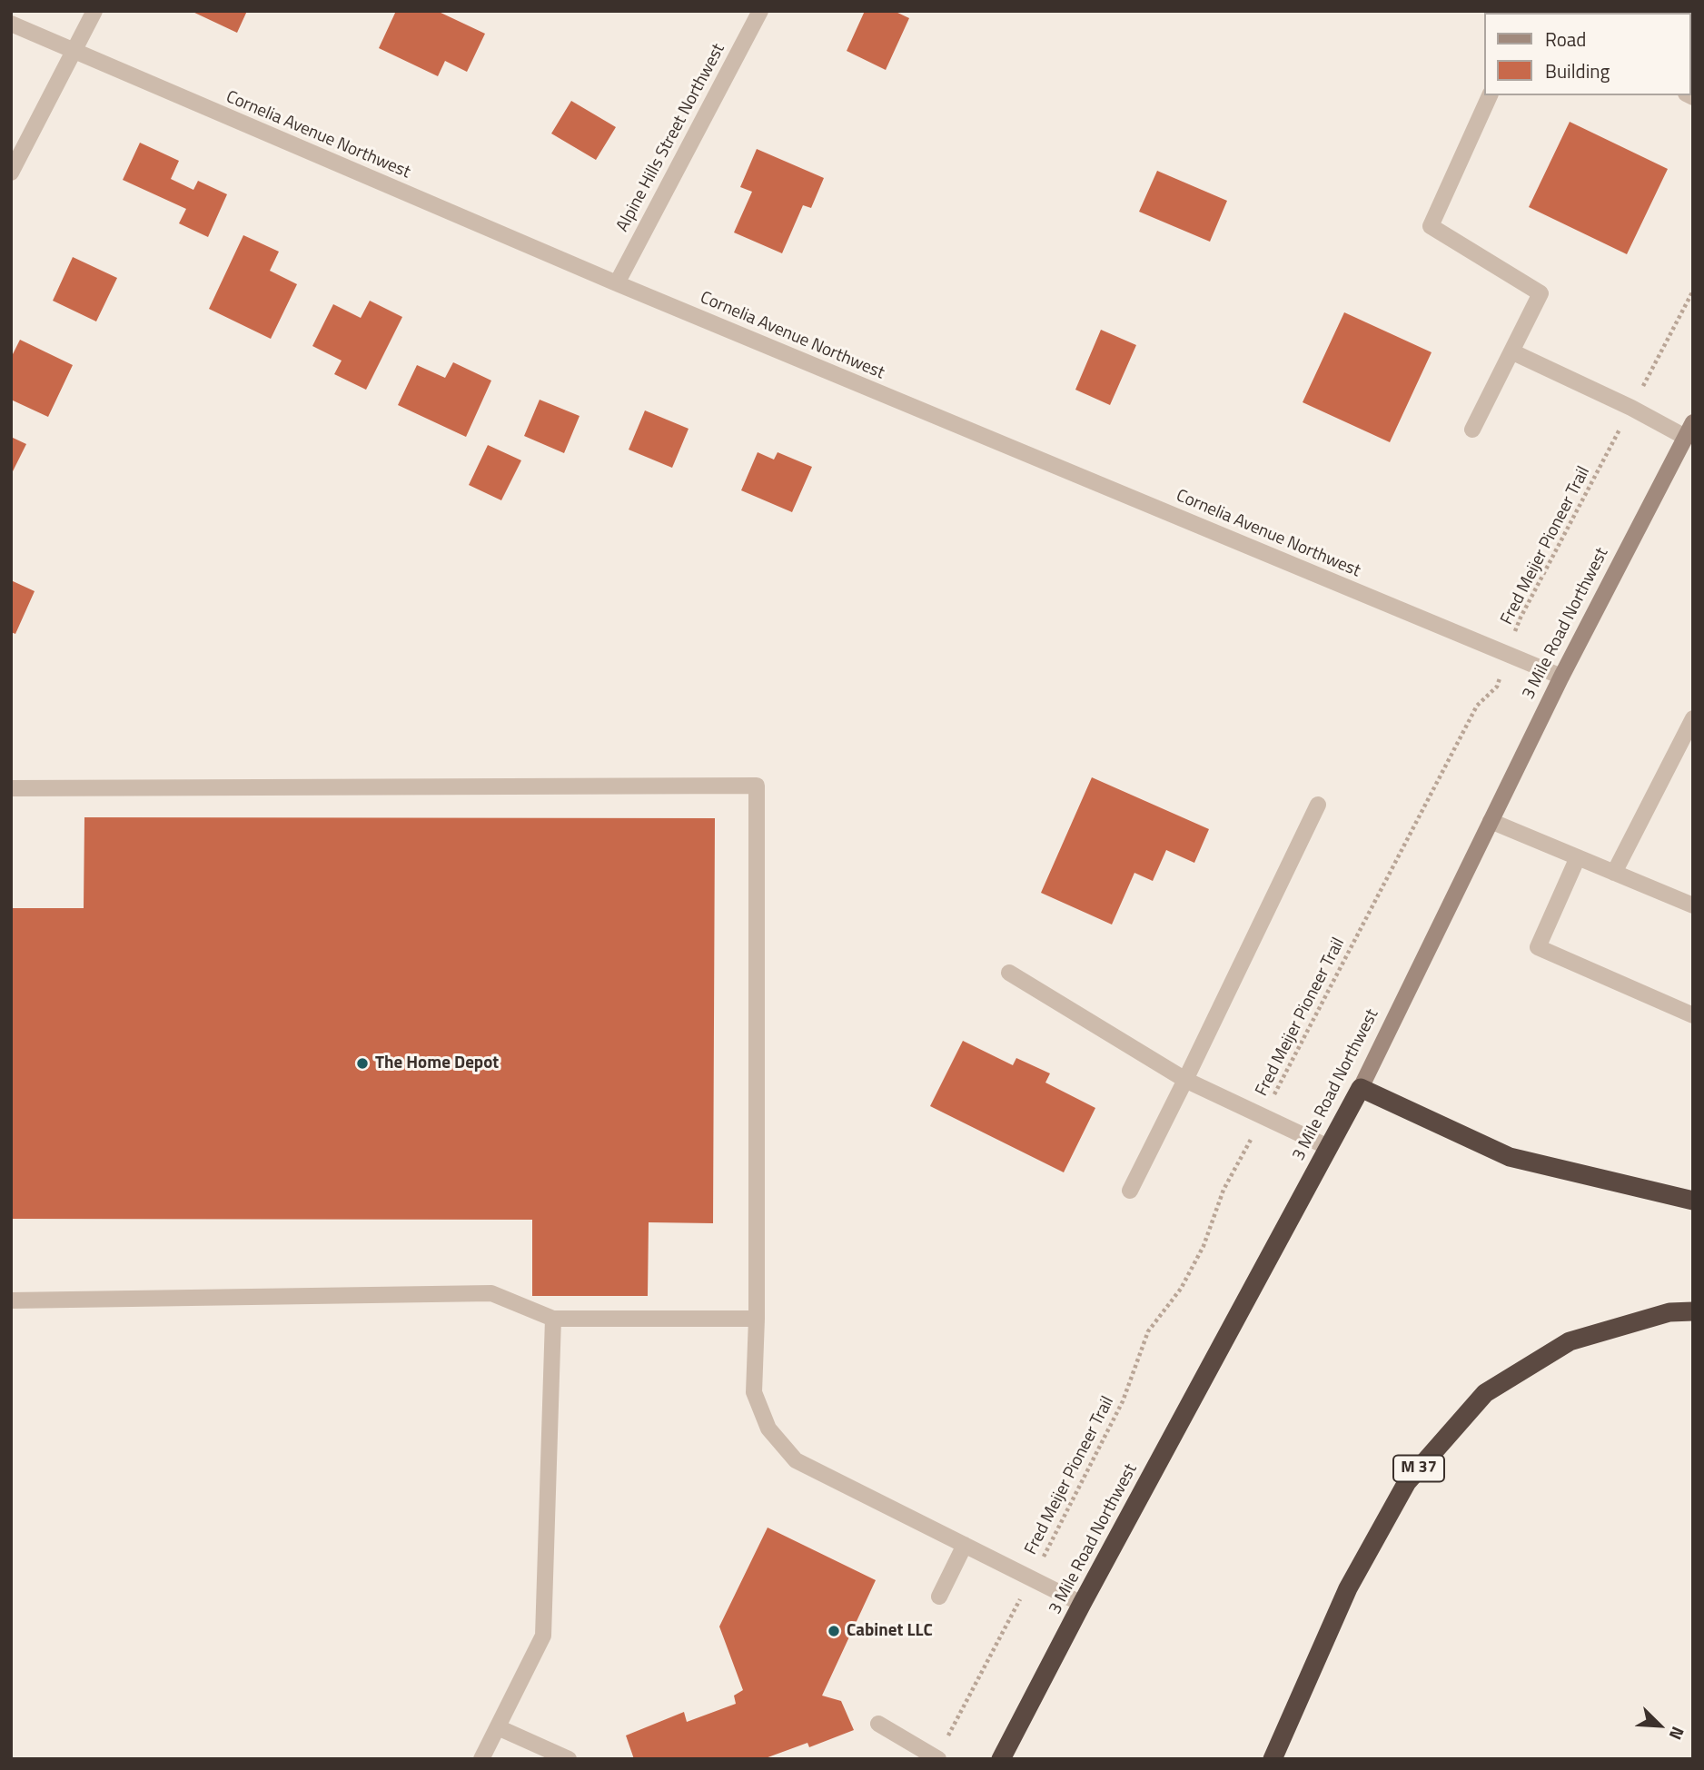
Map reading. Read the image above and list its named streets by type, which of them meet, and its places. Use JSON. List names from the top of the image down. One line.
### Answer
{"streets":{"highway":["3 Mile Road Northwest","M 37"],"street":["Cornelia Avenue Northwest","Alpine Hills Street Northwest"],"path":["Fred Meijer Pioneer Trail"]},"crossings":[["Cornelia Avenue Northwest","Alpine Hills Street Northwest"],["Cornelia Avenue Northwest","Fred Meijer Pioneer Trail"],["Cornelia Avenue Northwest","3 Mile Road Northwest"]],"places":["The Home Depot","Cabinet LLC"],"legend":["Road","Building"],"north":"bottom right"}
